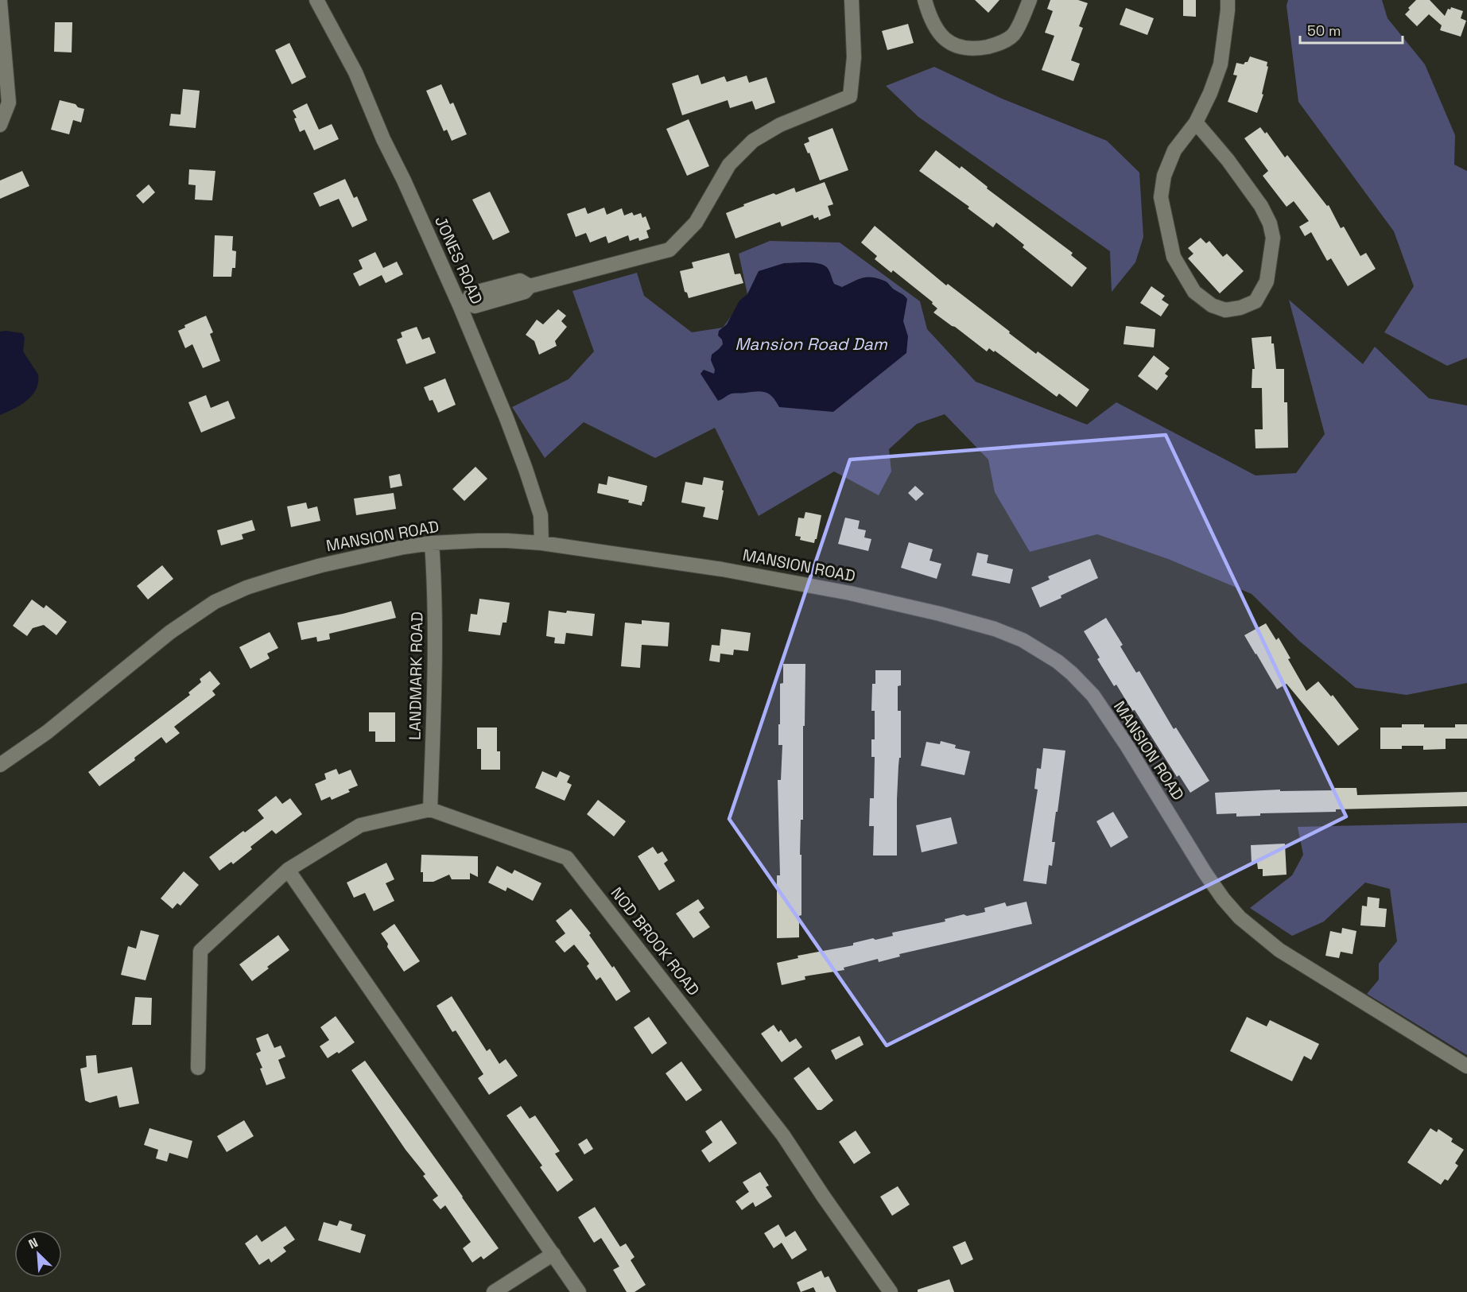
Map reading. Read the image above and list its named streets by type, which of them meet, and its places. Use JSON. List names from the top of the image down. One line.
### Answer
{"streets":{"street":["JONES ROAD","MANSION ROAD","LANDMARK ROAD","NOD BROOK ROAD"]},"crossings":[["JONES ROAD","MANSION ROAD"],["MANSION ROAD","LANDMARK ROAD"],["LANDMARK ROAD","NOD BROOK ROAD"]],"water":["Mansion Road Dam"],"scale_bar":"50 m","north":"top left"}
